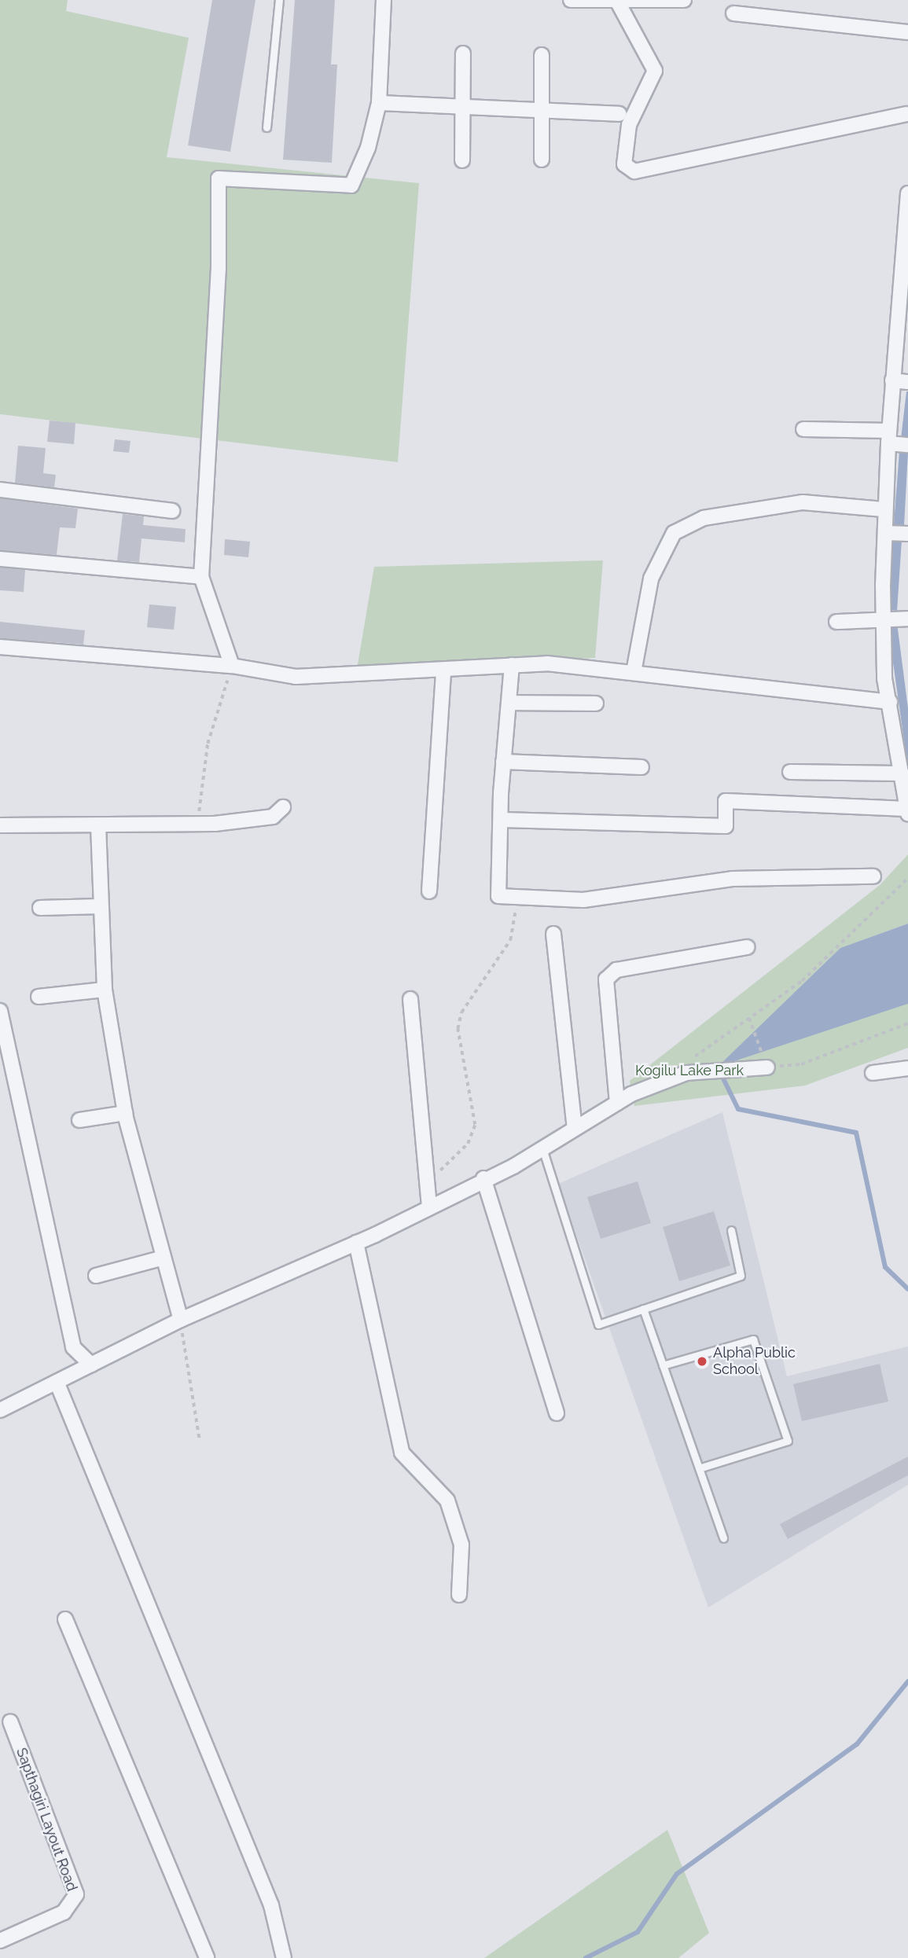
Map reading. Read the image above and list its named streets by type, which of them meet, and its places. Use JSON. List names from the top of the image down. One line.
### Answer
{"streets":{"street":["Sapthagiri Layout Road"]},"parks":["Kogilu Lake Park"],"places":["Alpha Public School"]}
